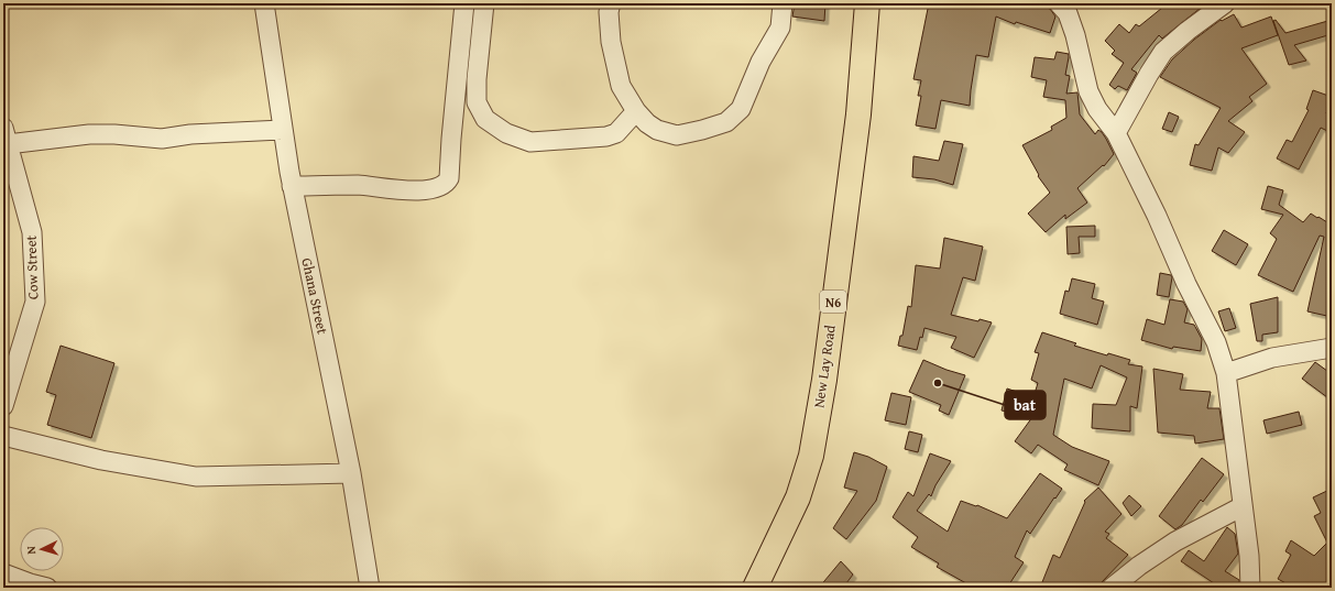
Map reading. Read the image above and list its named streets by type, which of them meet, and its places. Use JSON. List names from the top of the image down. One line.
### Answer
{"streets":{"highway":["N6","New Lay Road"],"street":["Cow Street","Ghana Street"]},"places":["bat"],"north":"left"}
